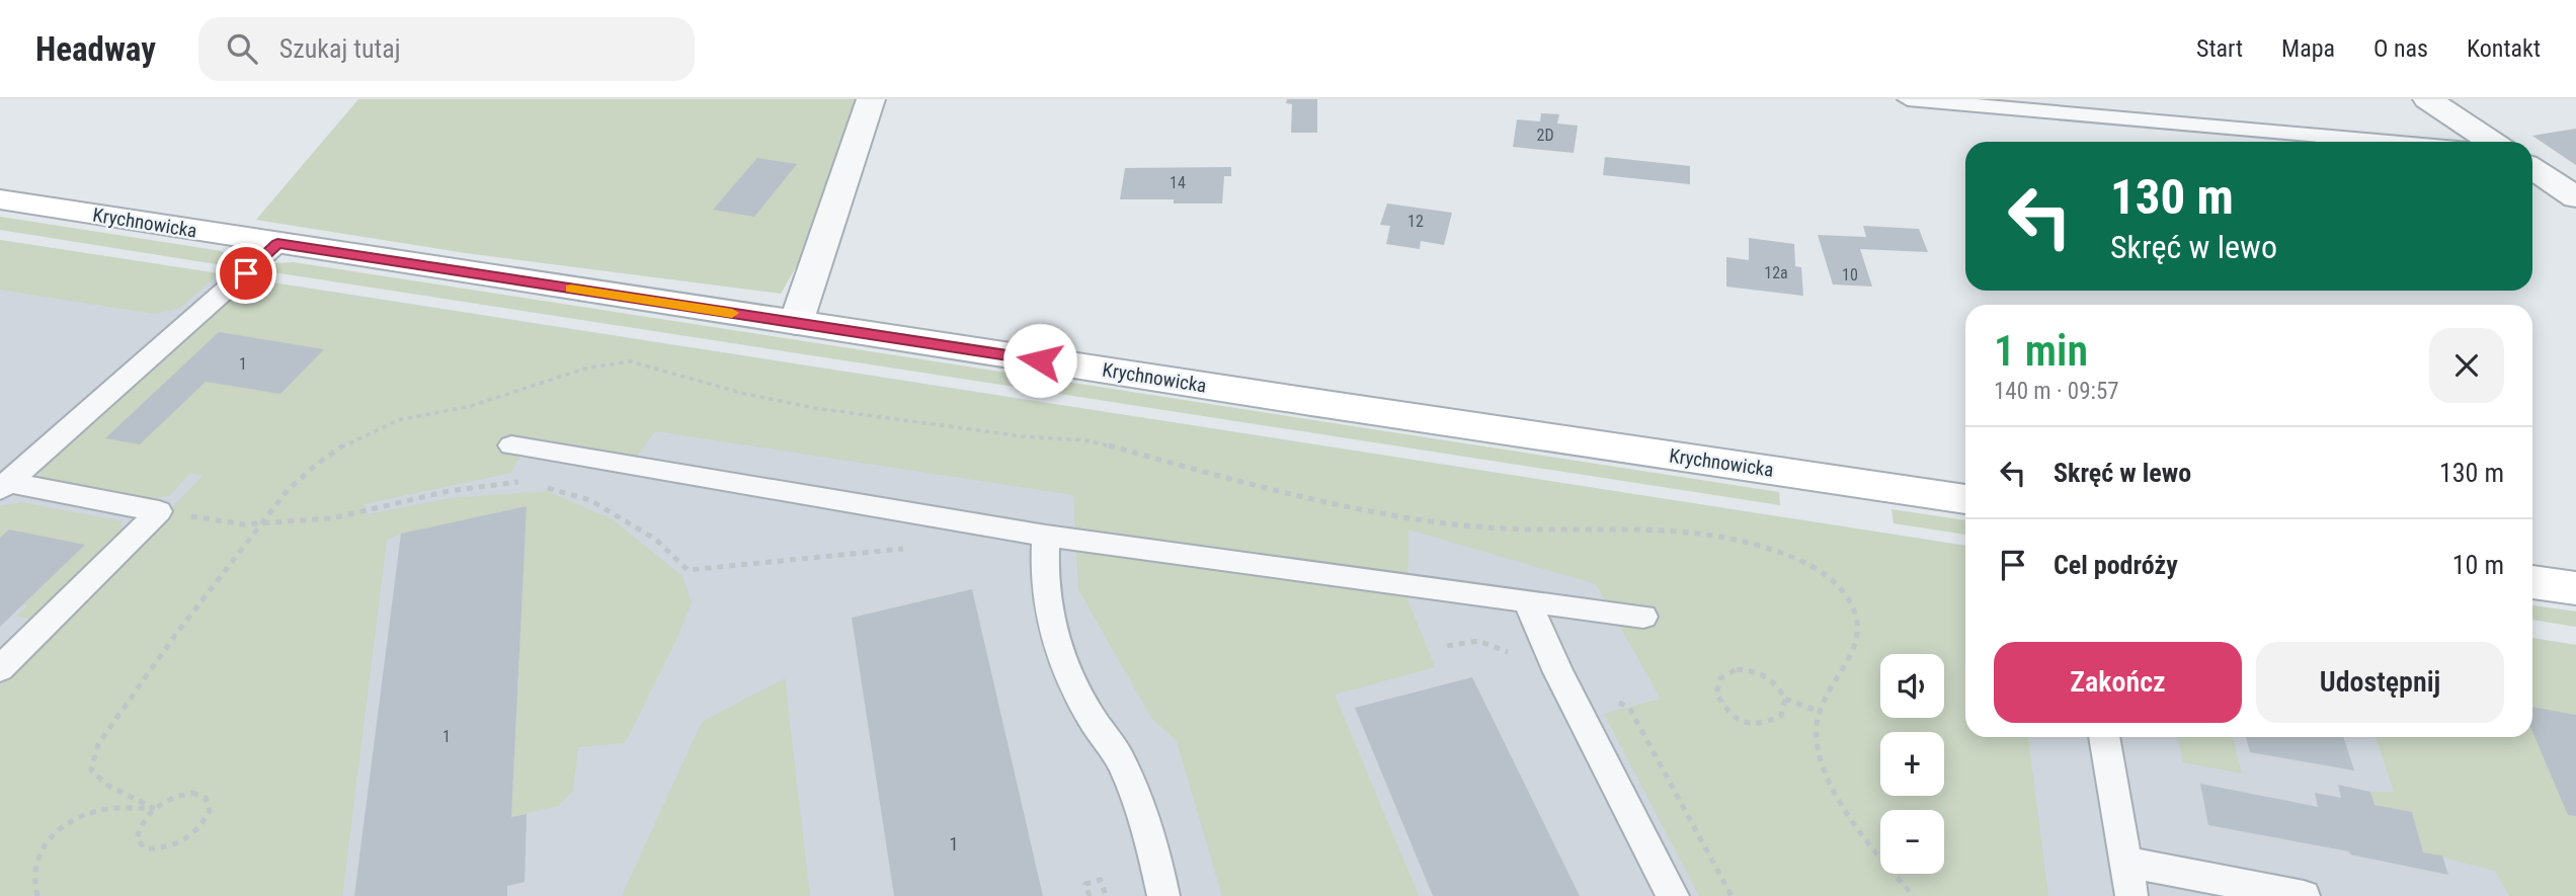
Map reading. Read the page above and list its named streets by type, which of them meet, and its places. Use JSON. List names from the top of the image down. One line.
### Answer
{"streets":{"street":["Krychnowicka"]},"house_numbers":["2D","14","12","12a","10","1","1","1"],"page":{"header":"Headway","search":"Szukaj tutaj","nav":["Start","Mapa","O nas","Kontakt"],"turn":["130 m","Skręć w lewo"],"heading":["1 min","140 m · 09:57"],"list":[{"name":"Skręć w lewo","value":"130 m"},{"name":"Cel podróży","value":"10 m"}],"buttons":["Zakończ","Udostępnij"],"map_buttons":["+","−"]}}
